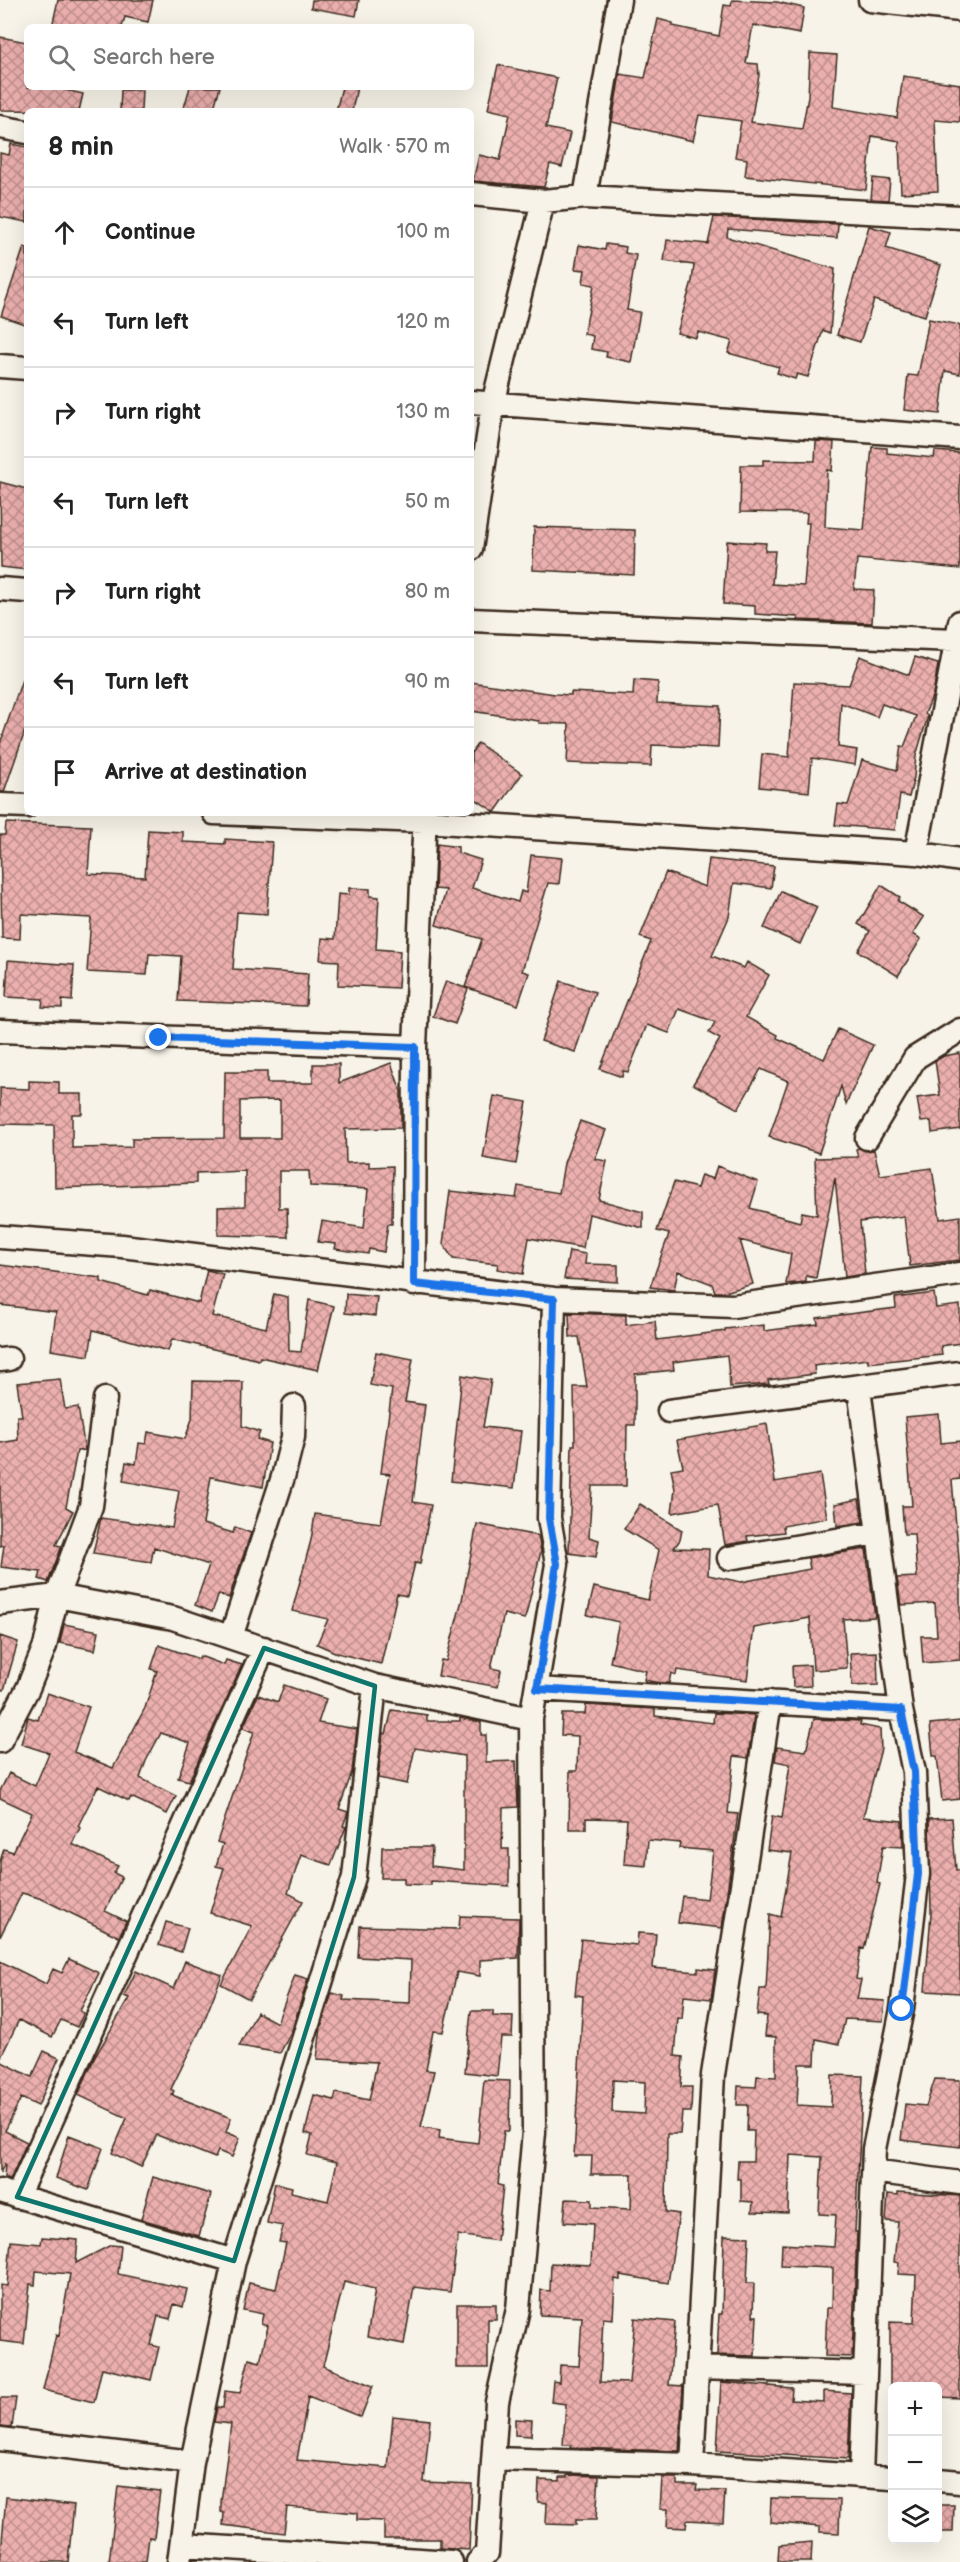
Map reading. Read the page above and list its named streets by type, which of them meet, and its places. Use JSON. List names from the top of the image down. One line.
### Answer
{"page":{"search":"Search here","heading":["8 min","Walk · 570 m"],"list":[["Continue","100 m"],["Turn left","120 m"],["Turn right","130 m"],["Turn left","50 m"],["Turn right","80 m"],["Turn left","90 m"],"Arrive at destination"],"map_buttons":["+","−"]}}
